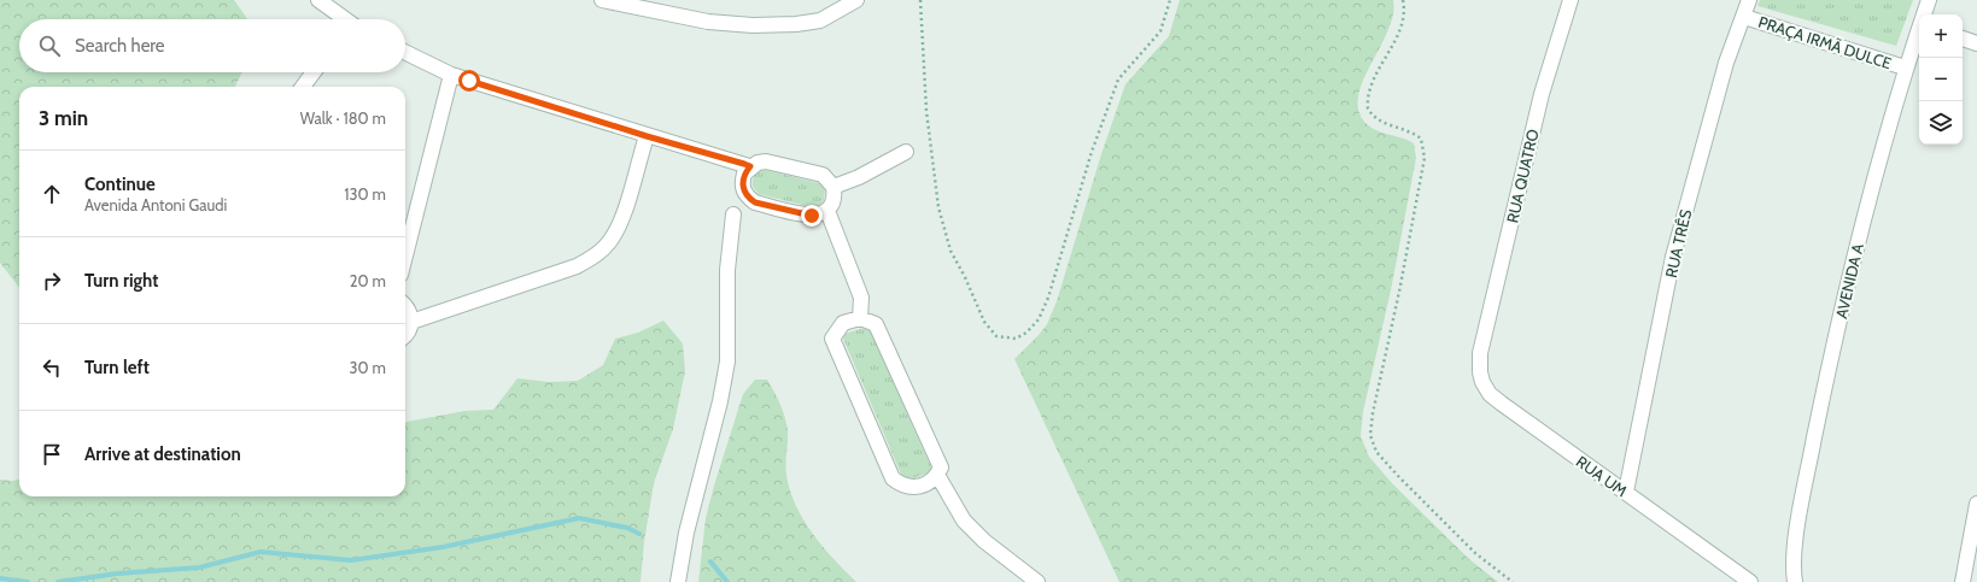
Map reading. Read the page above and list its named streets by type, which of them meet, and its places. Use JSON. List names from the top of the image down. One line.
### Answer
{"streets":{"street":["PRAÇA IRMÃ DULCE","RUA QUATRO","RUA TRÊS","AVENIDA A","RUA UM"]},"crossings":[["PRAÇA IRMÃ DULCE","RUA TRÊS"],["PRAÇA IRMÃ DULCE","AVENIDA A"],["RUA QUATRO","RUA UM"],["RUA TRÊS","RUA UM"]],"page":{"map_buttons":["+","−"],"search":"Search here","heading":["3 min","Walk · 180 m"],"list":[["Continue","Avenida Antoni Gaudi","130 m"],["Turn right","20 m"],["Turn left","30 m"],"Arrive at destination"]}}
